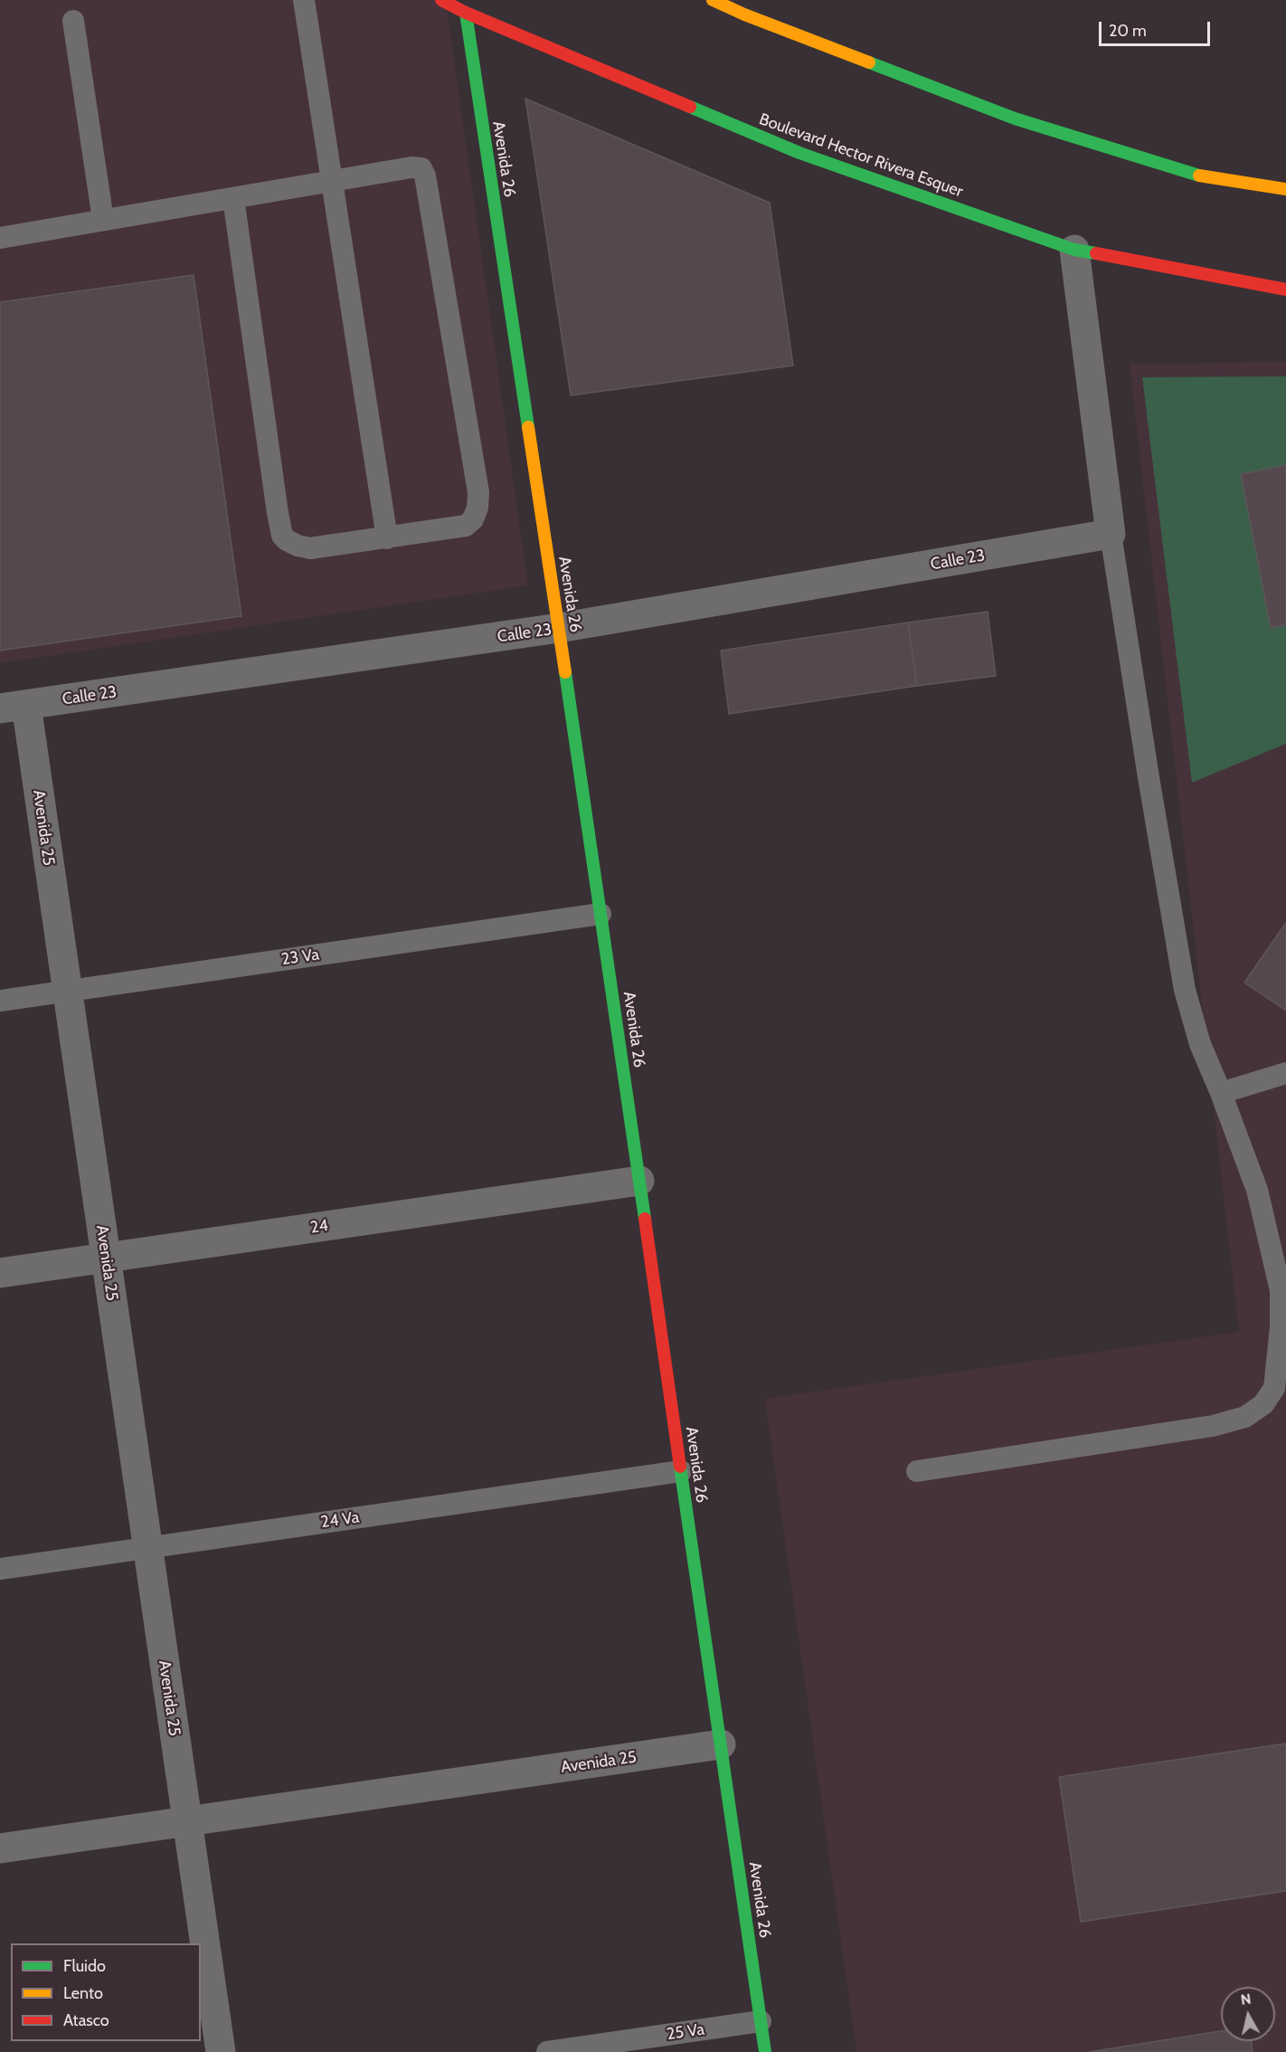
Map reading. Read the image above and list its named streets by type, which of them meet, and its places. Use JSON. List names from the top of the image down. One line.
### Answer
{"streets":{"street":["Boulevard Hector Rivera Esquer","Avenida 26","Calle 23","Avenida 25","24"],"lane":["23 Va","24 Va","25 Va"]},"crossings":[["Boulevard Hector Rivera Esquer","Avenida 26"],["Avenida 26","Calle 23"],["Avenida 26","Avenida 25"],["Avenida 26","23 Va"],["Avenida 26","24"],["Avenida 26","24 Va"],["Avenida 26","25 Va"],["Calle 23","Avenida 25"],["Avenida 25","23 Va"],["Avenida 25","24"],["Avenida 25","24 Va"]],"legend":["Fluido","Lento","Atasco"],"scale_bar":"20 m","north":"top"}
